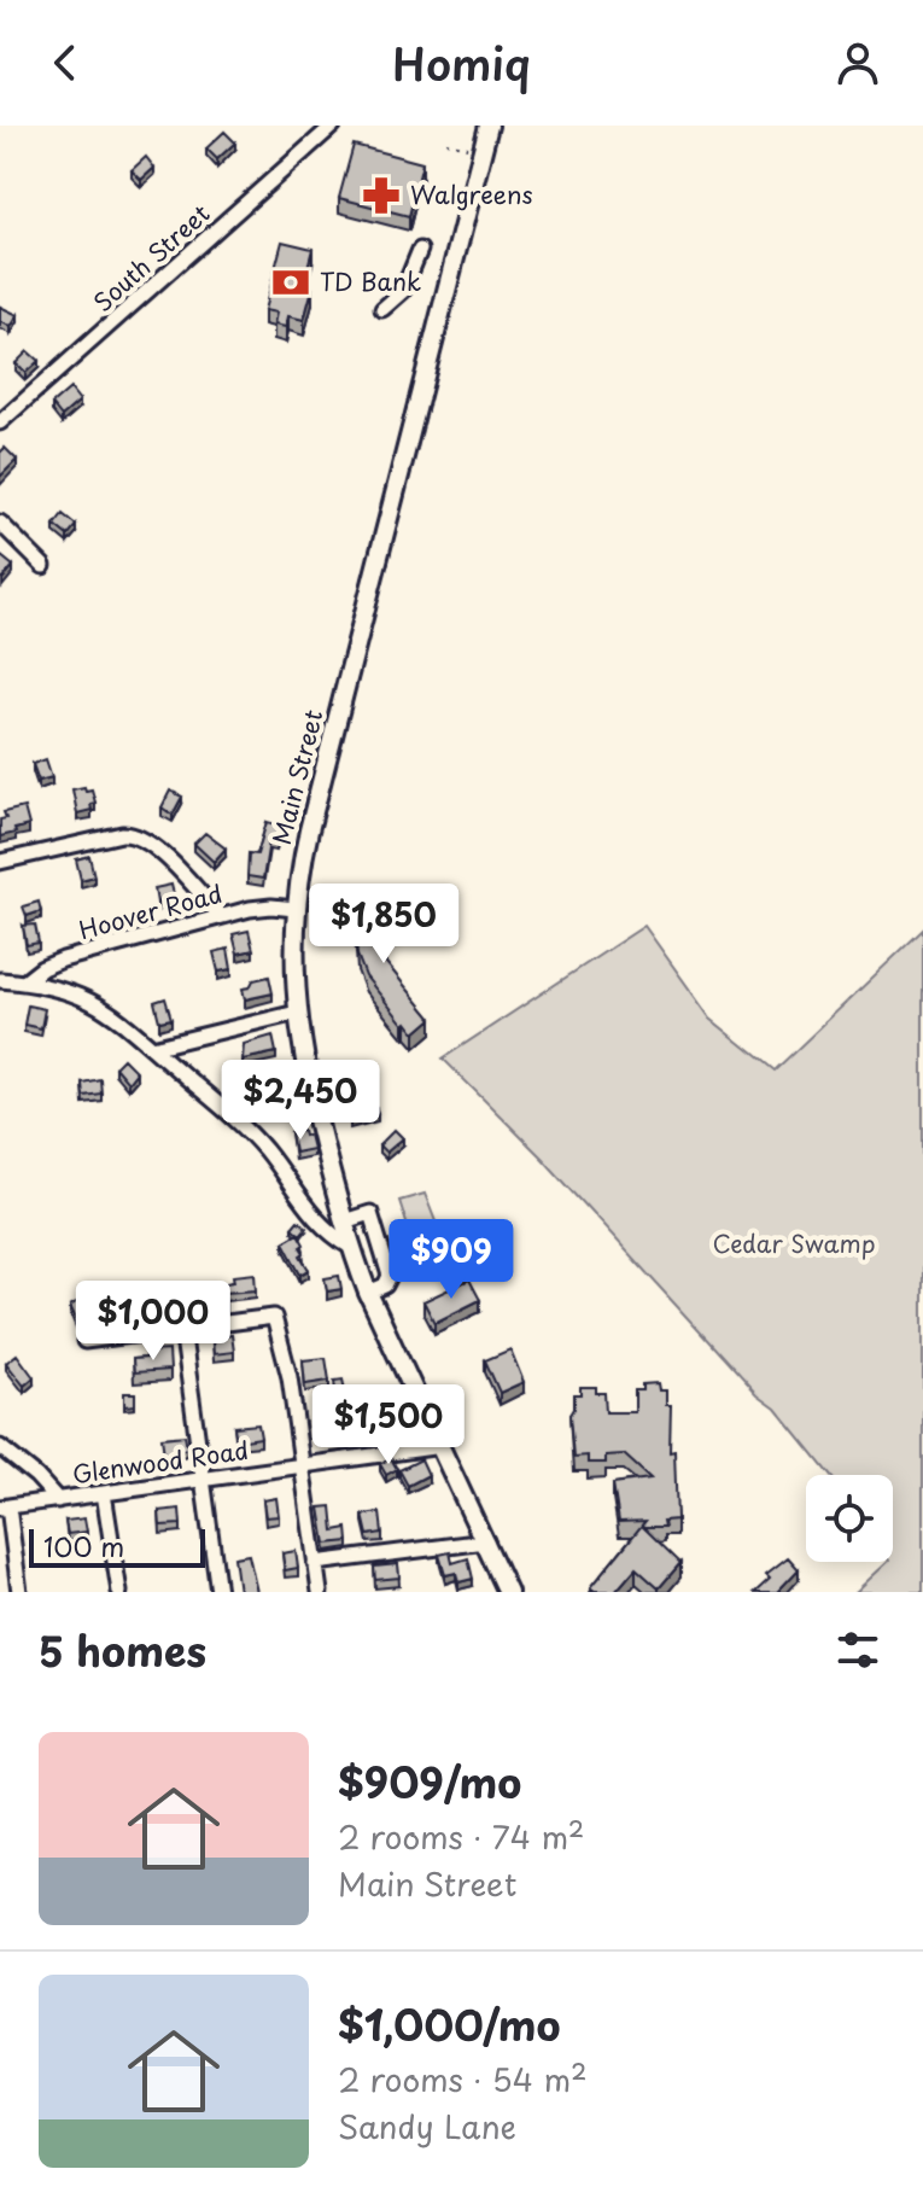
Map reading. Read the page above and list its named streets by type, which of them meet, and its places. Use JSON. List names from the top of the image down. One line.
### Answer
{"streets":{"main road":["Main Street"],"street":["South Street","Hoover Road","Glenwood Road"]},"crossings":[["Main Street","Hoover Road"],["Main Street","Glenwood Road"]],"parks":["Cedar Swamp"],"places":{"pharmacy":["Walgreens"],"bank":["TD Bank"]},"scale_bar":"100 m","page":{"header":"Homiq","price":["$1,850","$2,450","$909","$1,000","$1,500"],"scale":"100 m","heading":"5 homes","list":[{"name":"$909/mo","note":"2 rooms · 74 m² · Main Street"},{"name":"$1,000/mo","note":"2 rooms · 54 m² · Sandy Lane"}]}}
